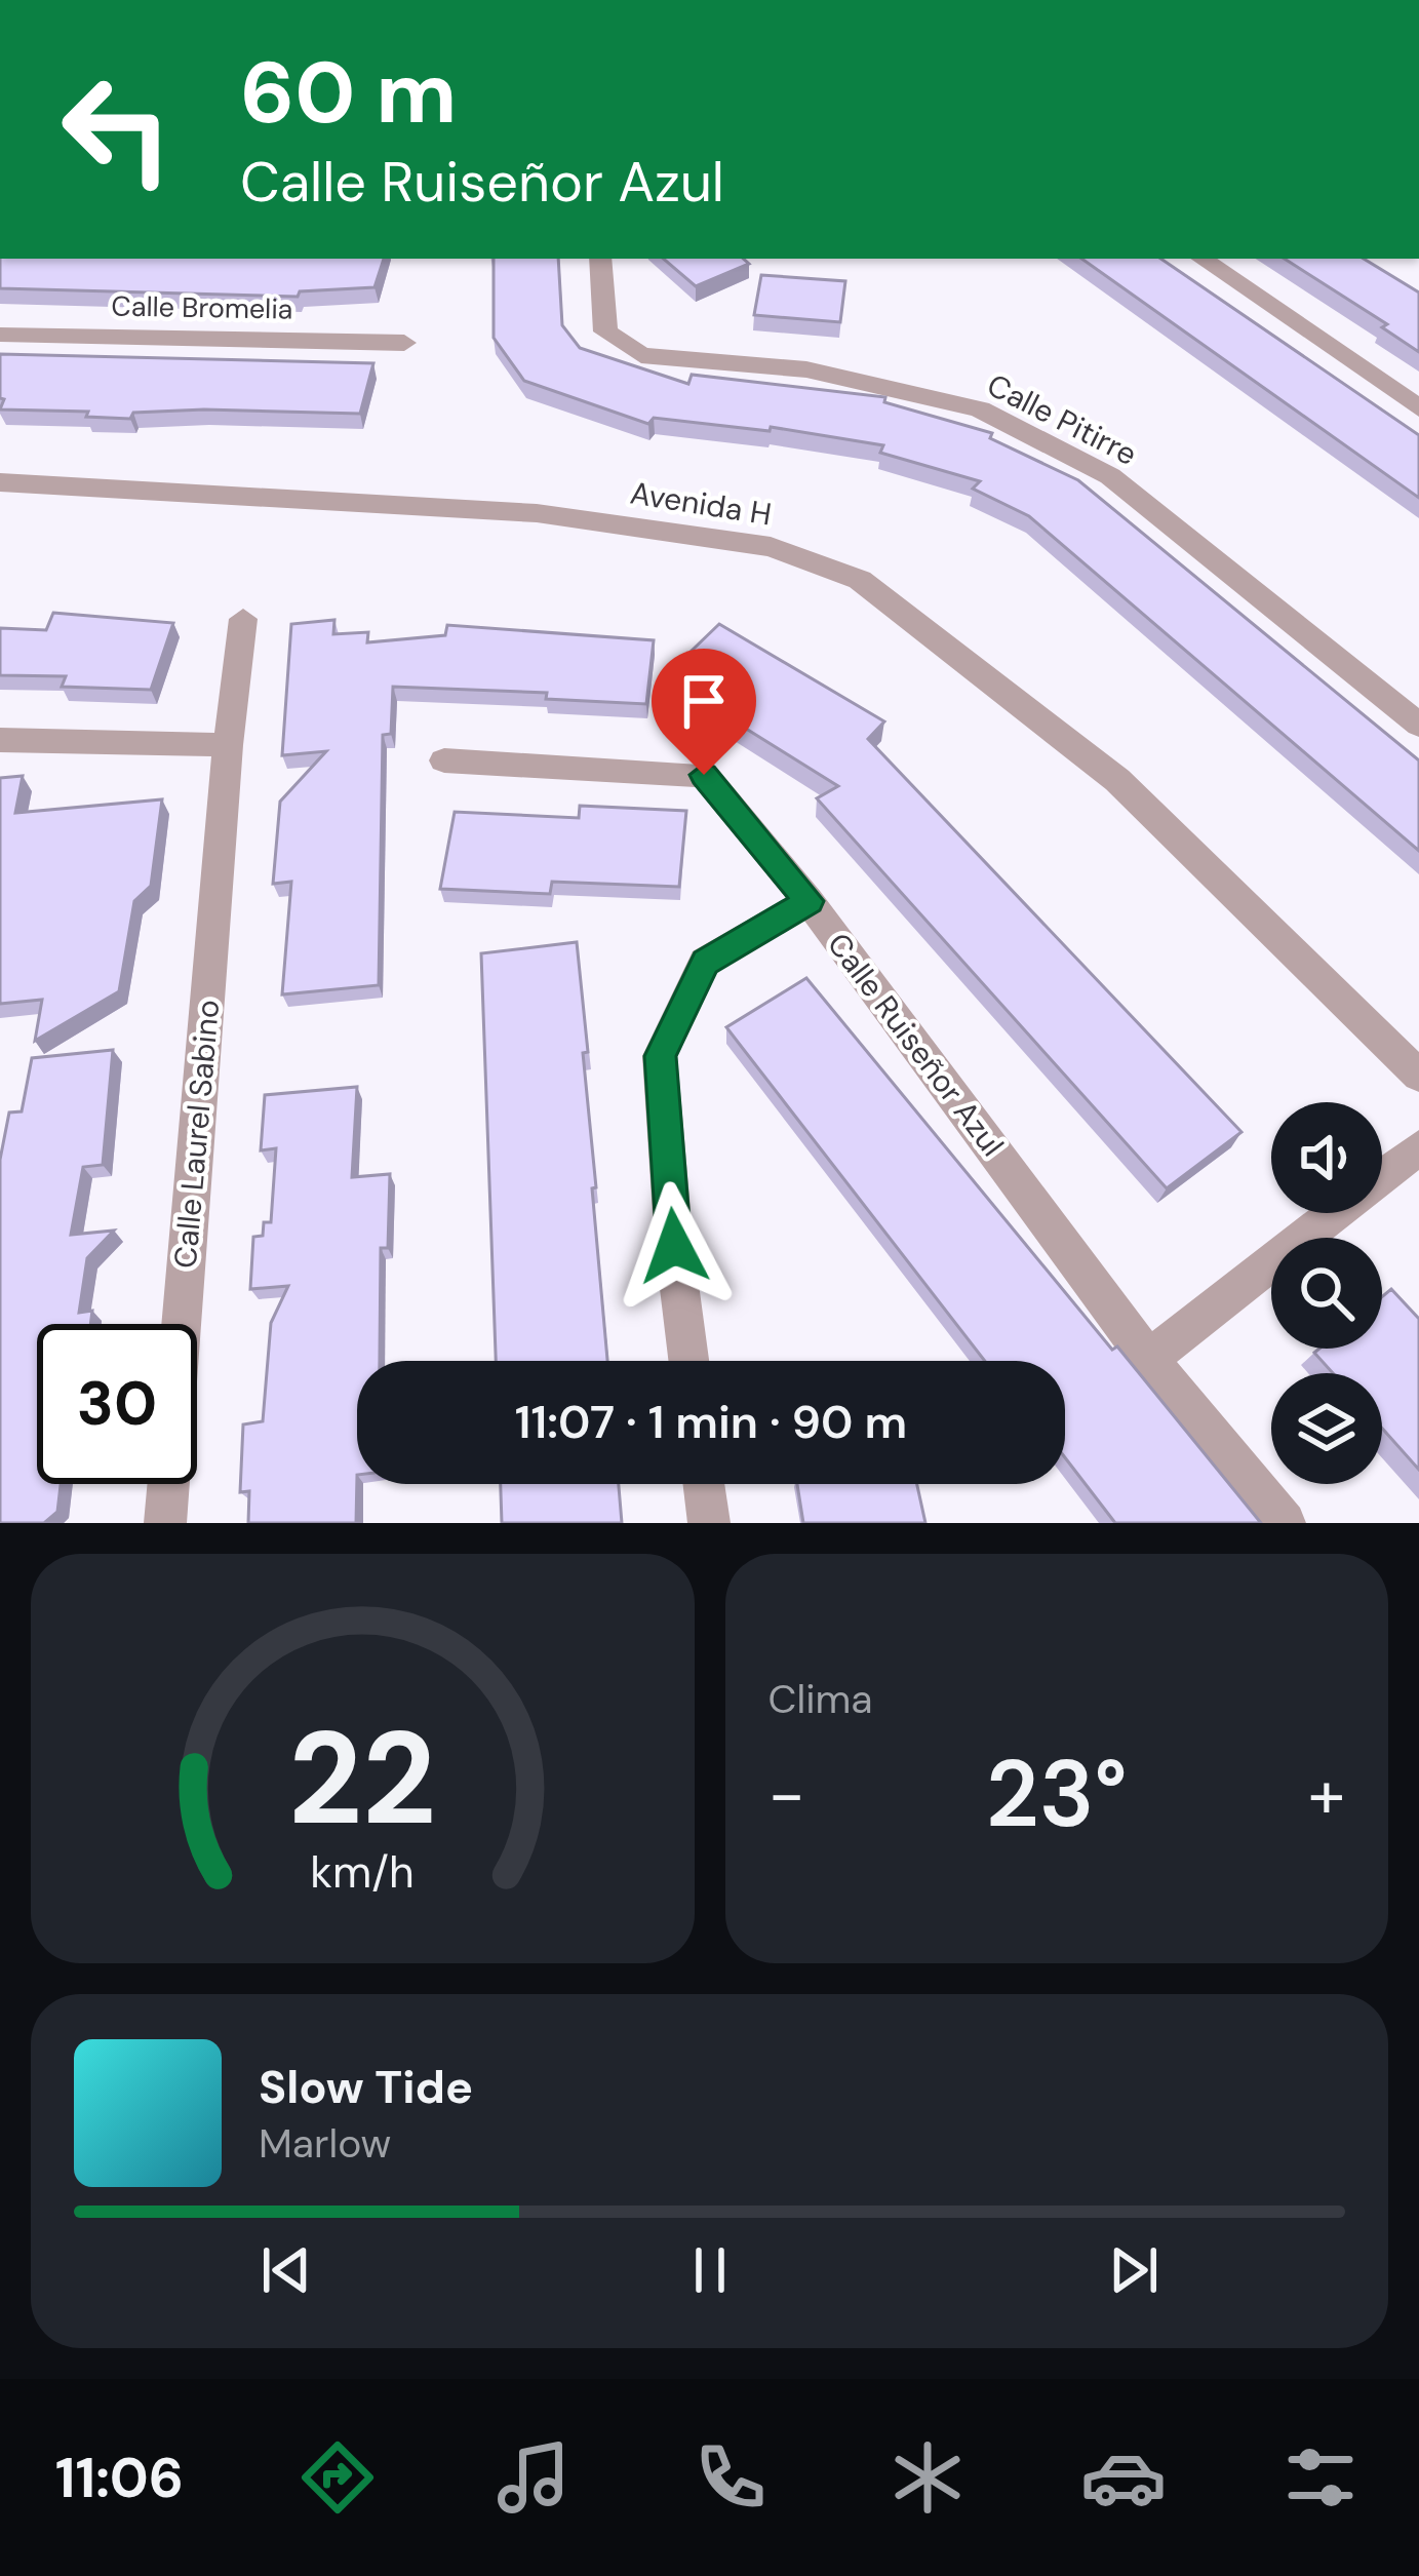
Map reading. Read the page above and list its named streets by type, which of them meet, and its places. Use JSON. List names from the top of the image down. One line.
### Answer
{"streets":{"street":["Calle Bromelia","Calle Pitirre","Avenida H","Calle Ruiseñor Azul","Calle Laurel Sabino"]},"page":{"turn":["60 m","Calle Ruiseñor Azul"],"limit":"30","trip":"11:07 · 1 min · 90 m","tile":"Clima","heat":["−","23°","+"],"song":["Slow Tide","Marlow"],"tabs":"11:06","gauge":["22","km/h"]}}
